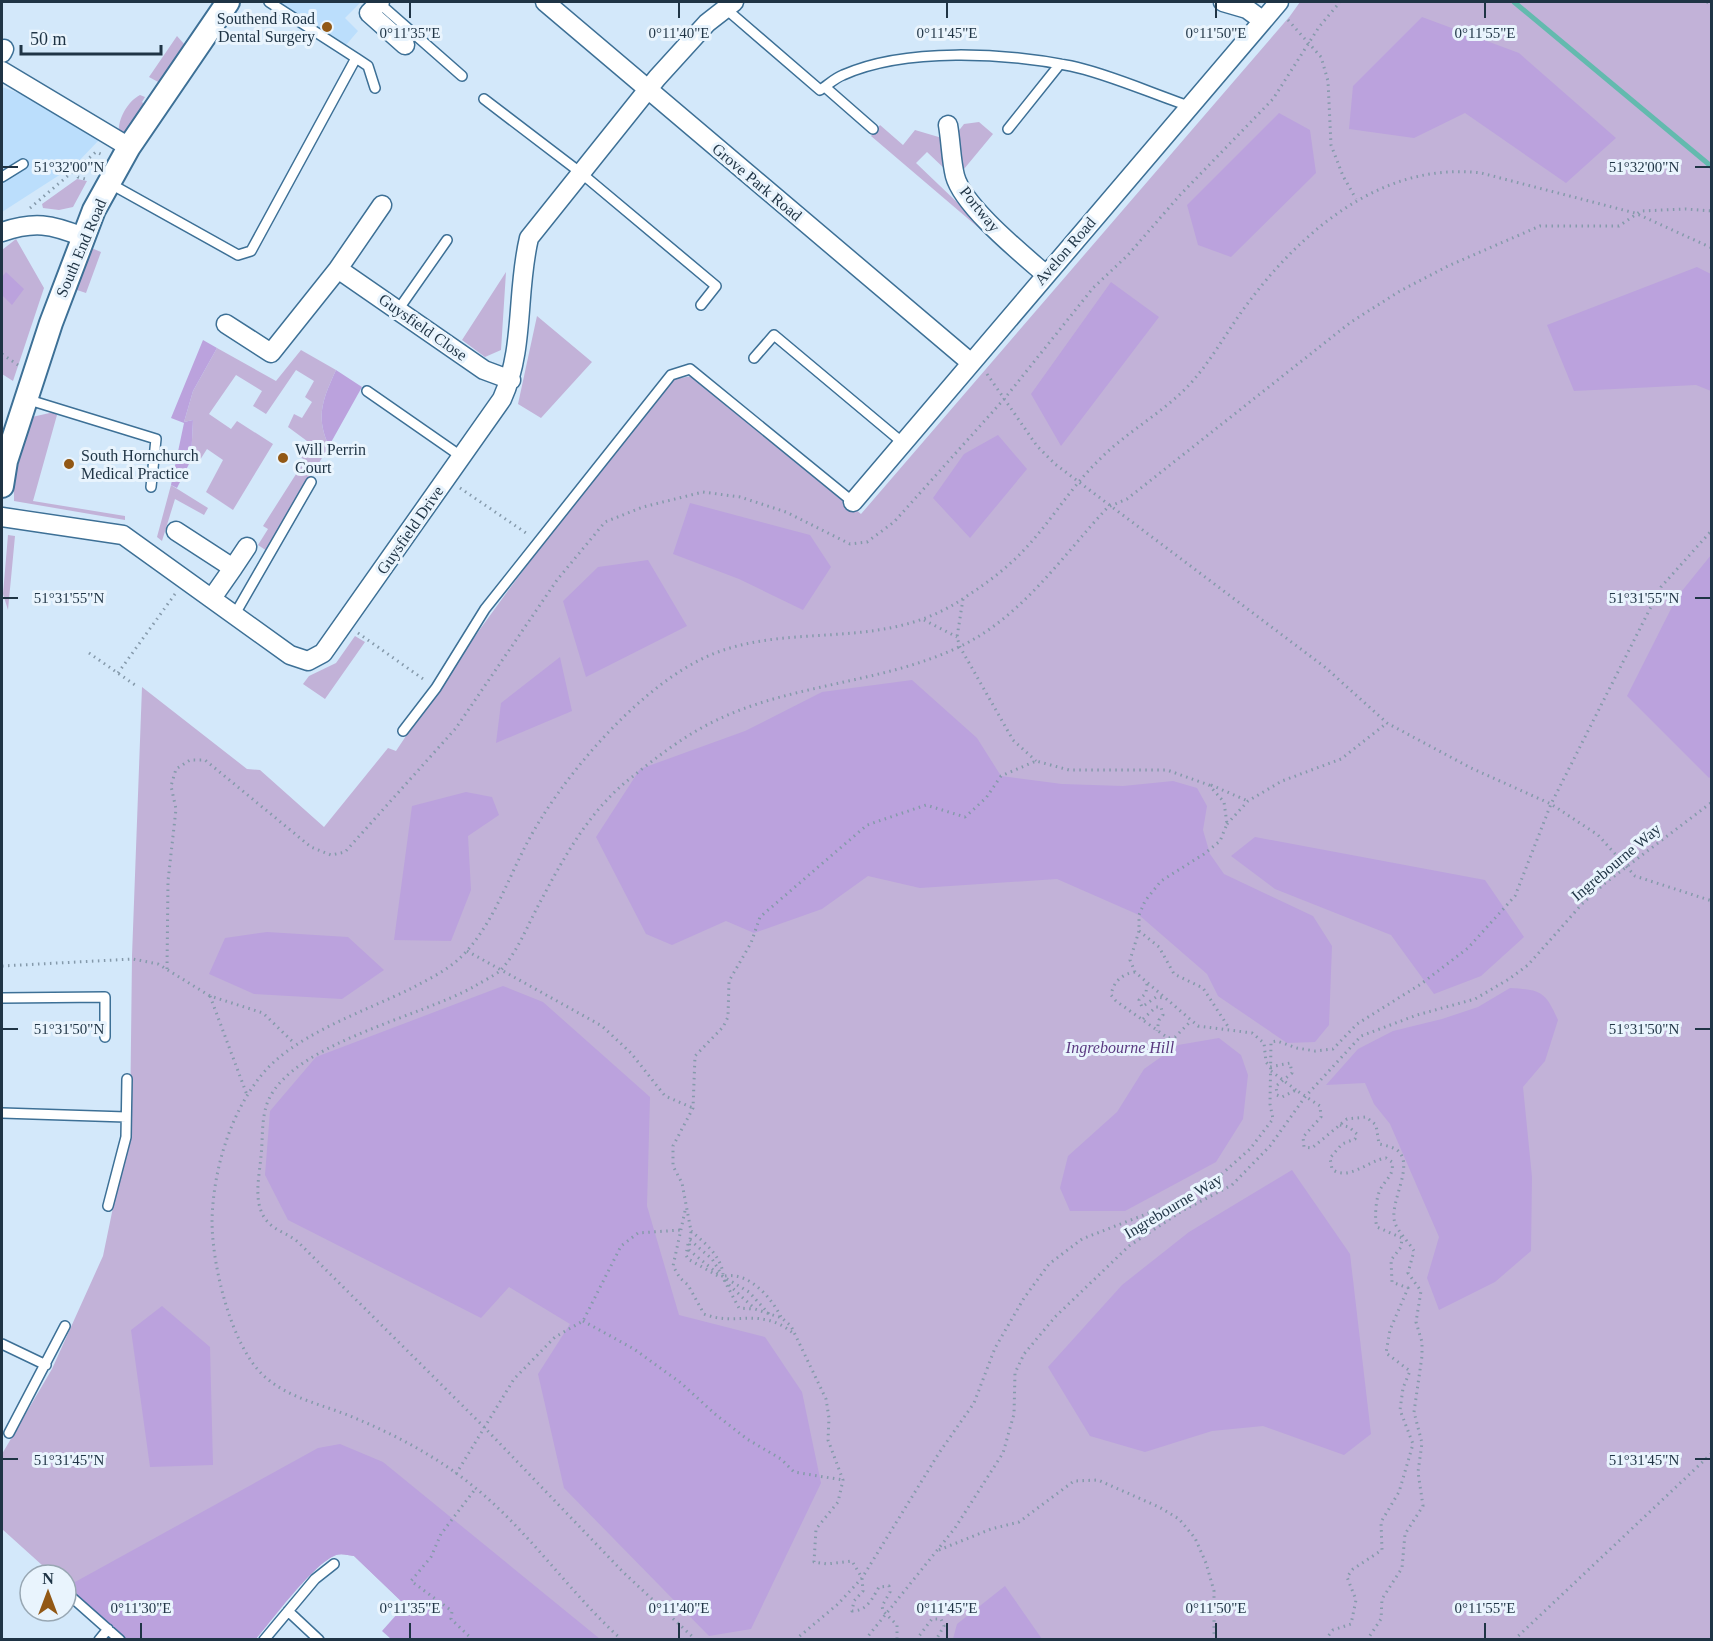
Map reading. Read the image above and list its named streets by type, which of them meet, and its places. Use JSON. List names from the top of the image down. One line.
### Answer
{"streets":{"street":["Grove Park Road","Portway","South End Road","Avelon Road","Guysfield Close","Guysfield Drive"],"path":["Ingrebourne Way"]},"crossings":[["Grove Park Road","Avelon Road"],["Grove Park Road","Guysfield Drive"],["Portway","Avelon Road"],["Guysfield Close","Guysfield Drive"]],"parks":["Ingrebourne Hill"],"places":["Southend Road Dental Surgery","Will Perrin Court","South Hornchurch Medical Practice"],"scale_bar":"50 m","north":"top","coordinates":["0°11'35\"E","0°11'40\"E","0°11'45\"E","0°11'50\"E","0°11'55\"E","51°32'00\"N","51°31'55\"N","51°31'50\"N","51°31'45\"N","0°11'30\"E"]}
